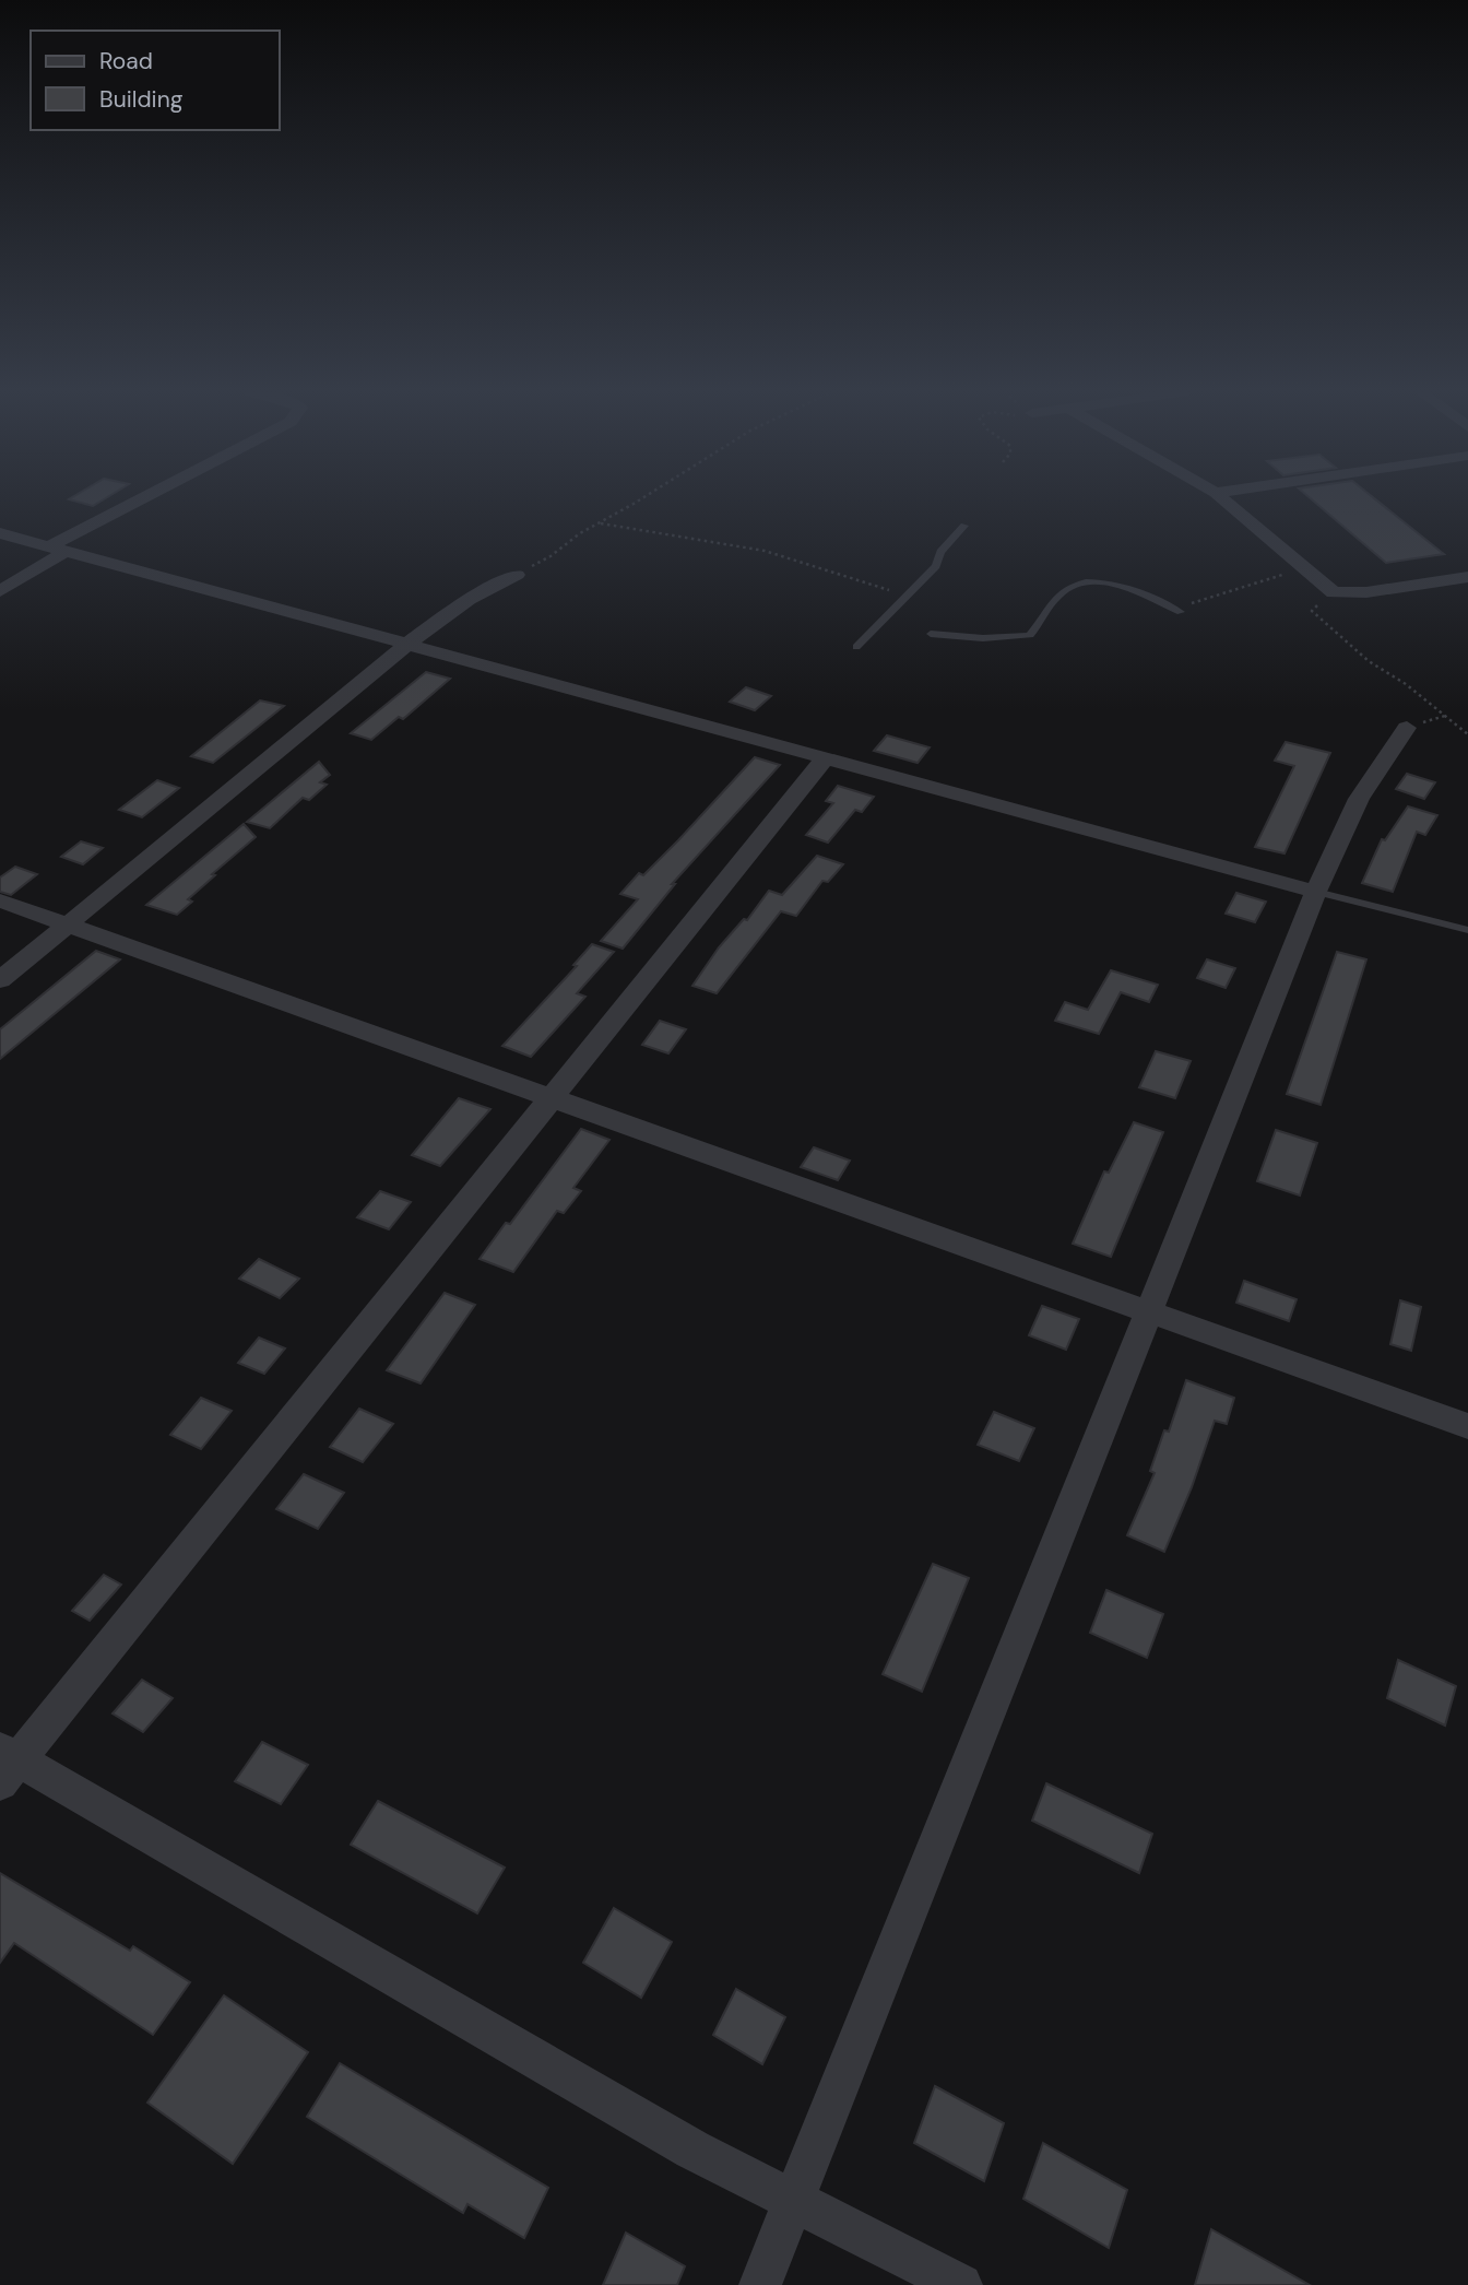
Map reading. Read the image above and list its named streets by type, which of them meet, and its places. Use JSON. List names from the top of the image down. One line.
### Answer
{"legend":["Road","Building"]}
